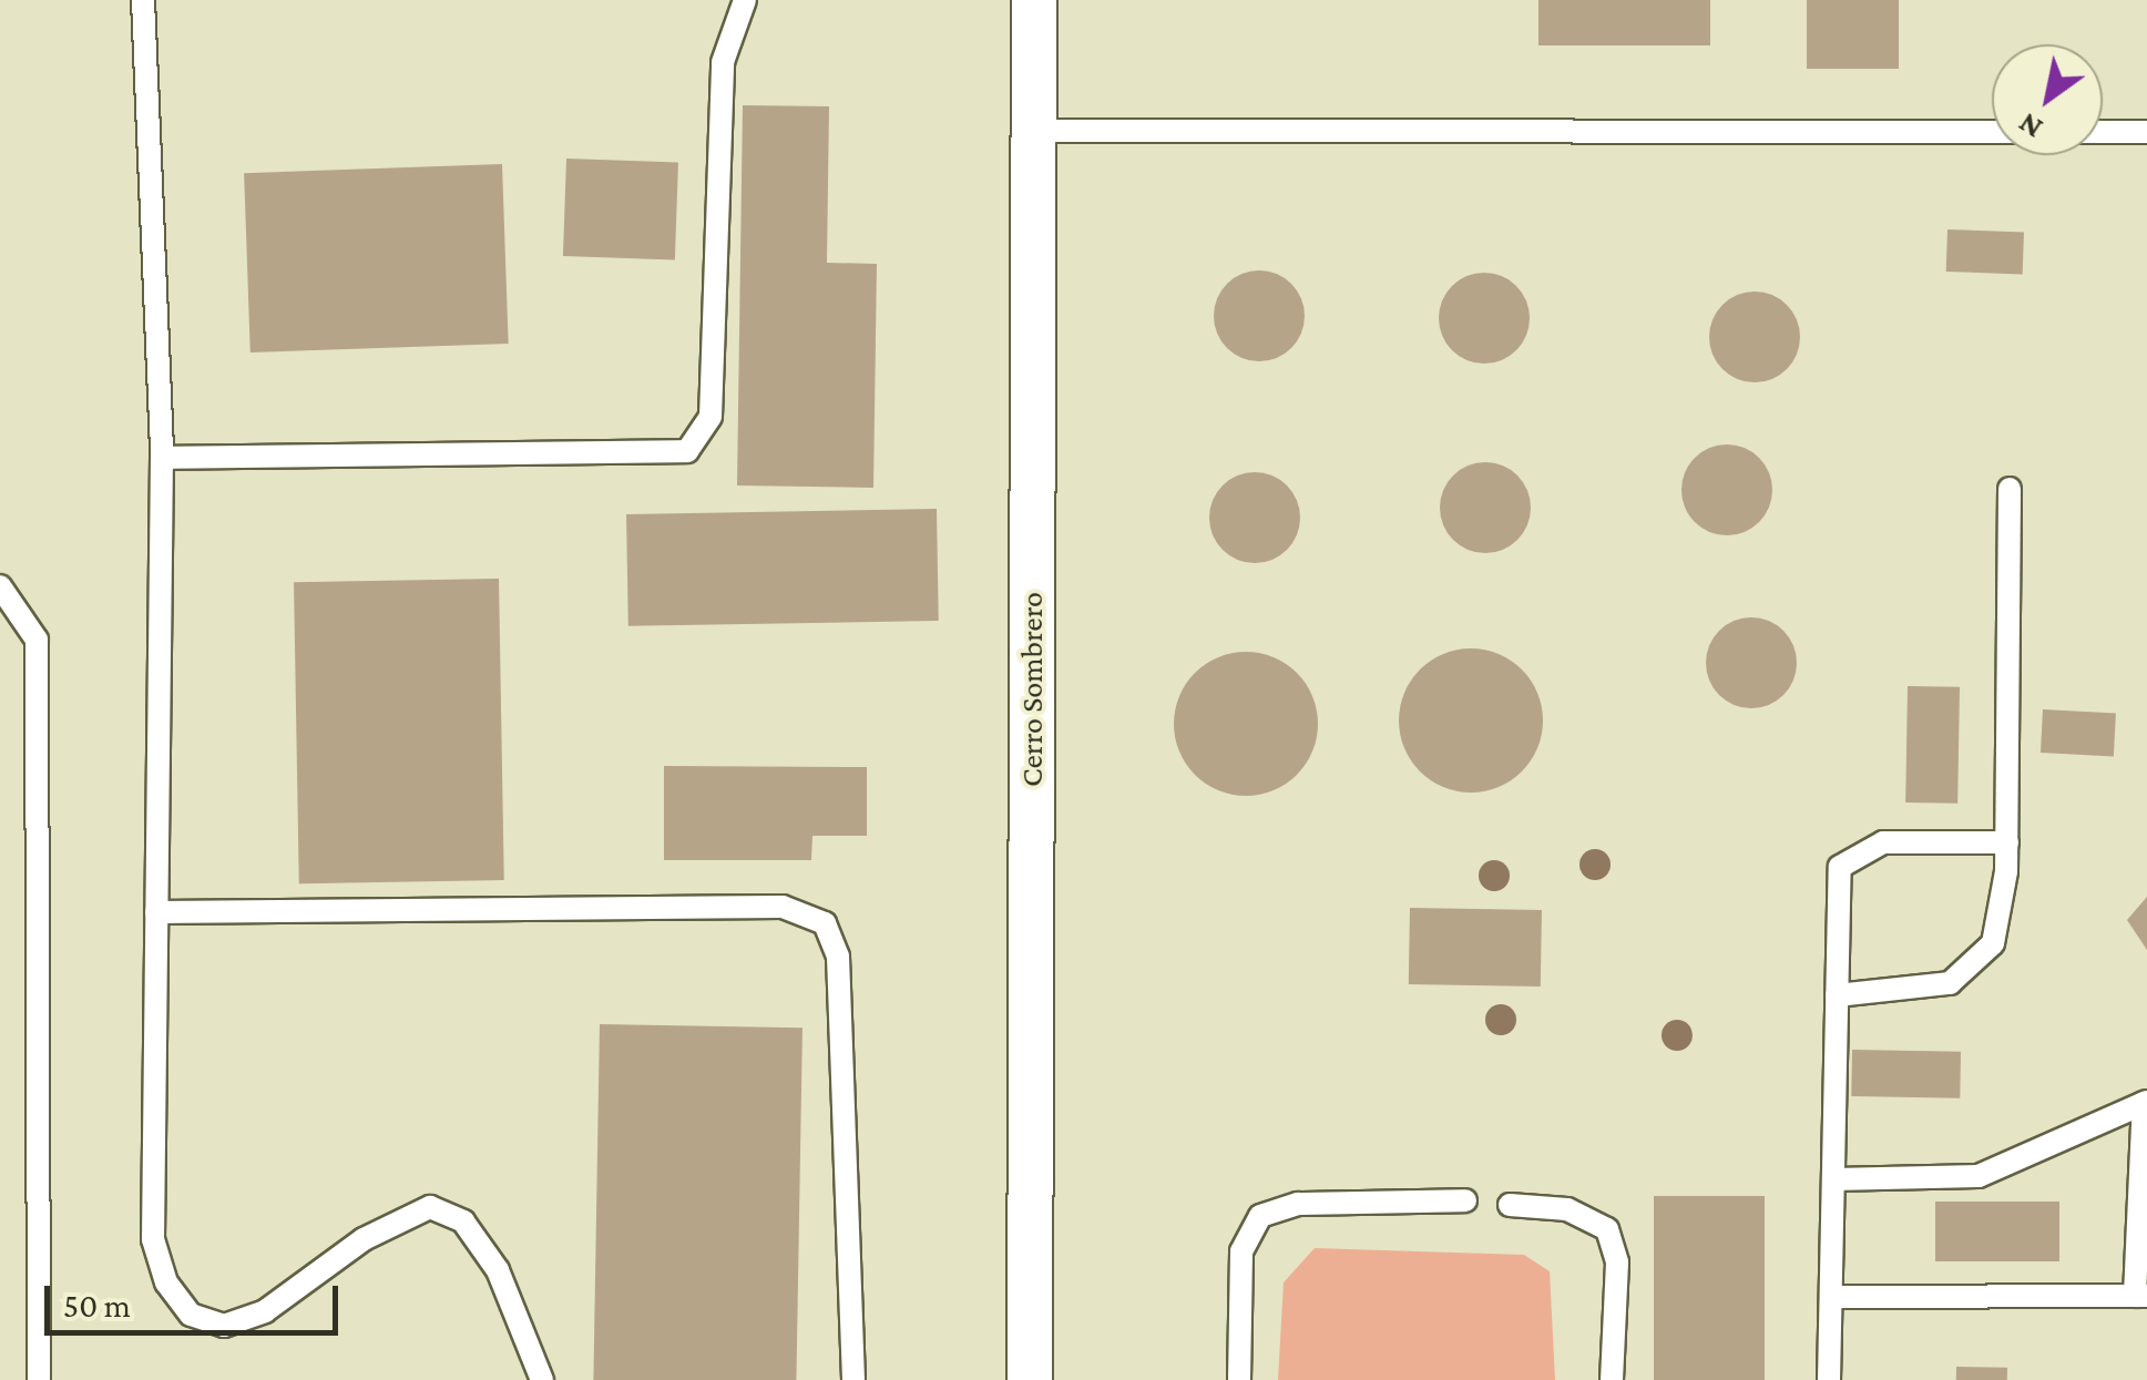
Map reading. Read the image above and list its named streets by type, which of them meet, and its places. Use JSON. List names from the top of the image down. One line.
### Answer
{"streets":{"street":["Cerro Sombrero"]},"scale_bar":"50 m","north":"bottom left"}
